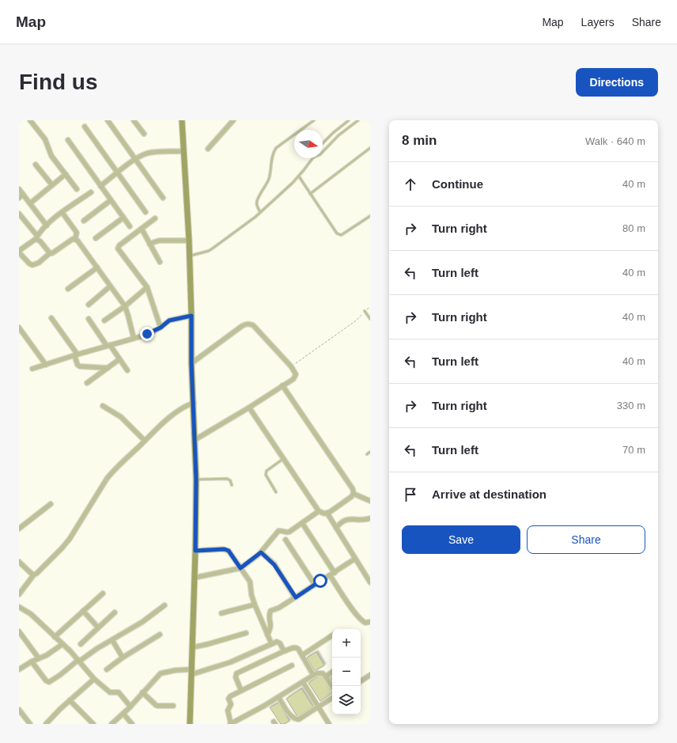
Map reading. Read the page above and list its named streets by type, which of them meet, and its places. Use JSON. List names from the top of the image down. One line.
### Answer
{"north":"right","page":{"header":"Map","nav":["Map","Layers","Share"],"buttons":["Directions",["Save","Share"]],"title":"Find us","heading":["8 min","Walk · 640 m"],"list":[["Continue","40 m"],["Turn right","80 m"],["Turn left","40 m"],["Turn right","40 m"],["Turn left","40 m"],["Turn right","330 m"],["Turn left","70 m"],"Arrive at destination"],"map_buttons":["+","−"]}}
